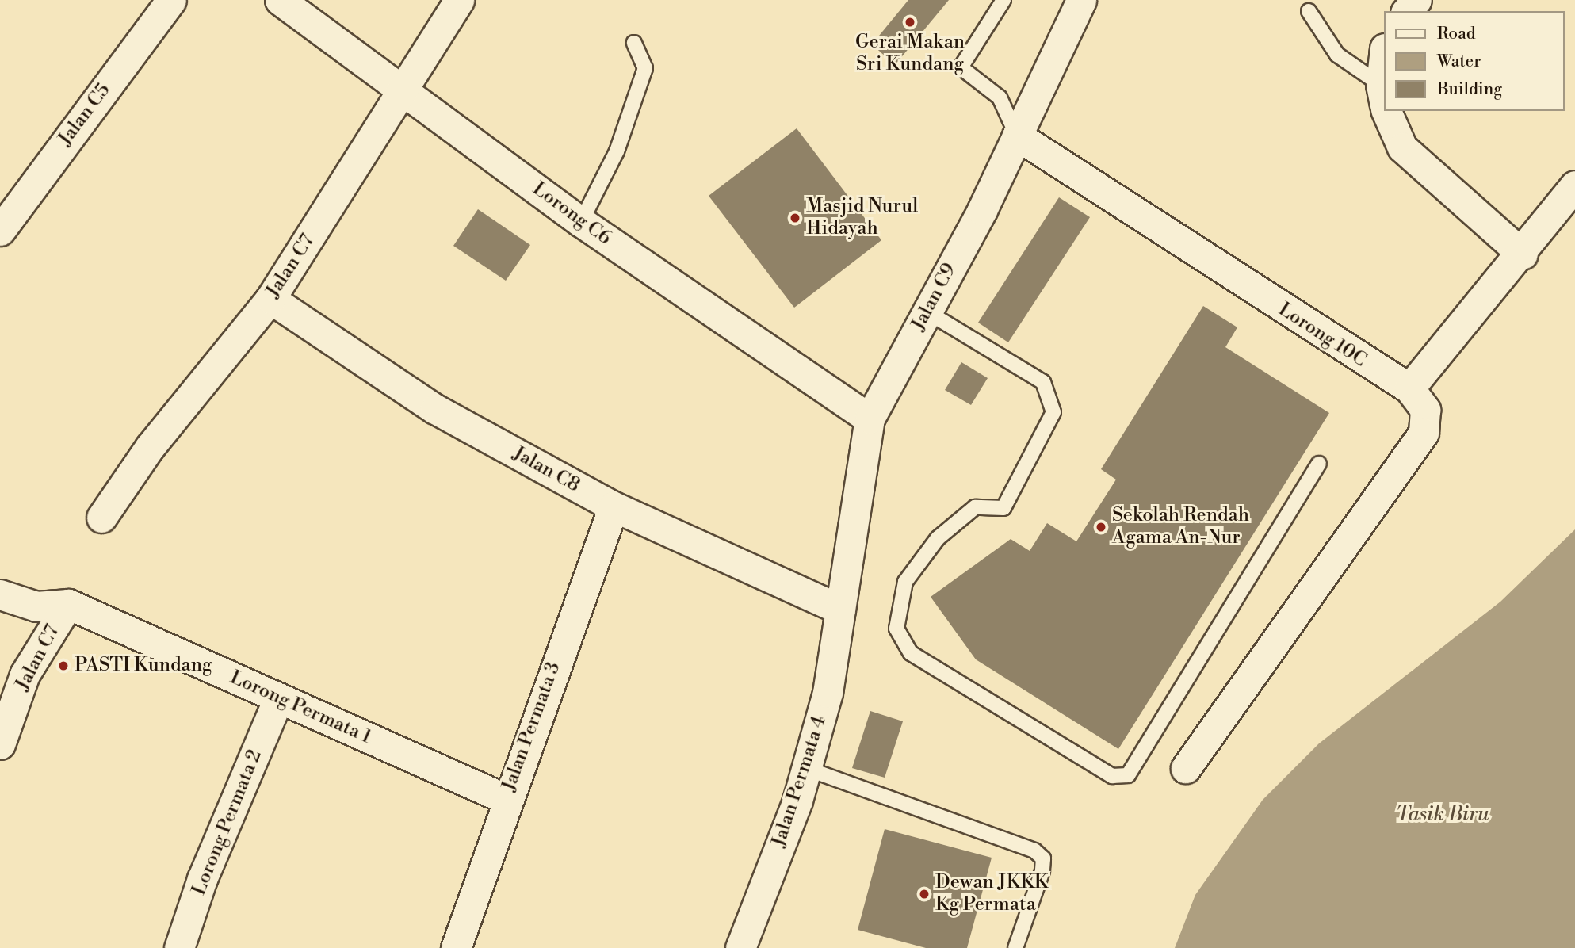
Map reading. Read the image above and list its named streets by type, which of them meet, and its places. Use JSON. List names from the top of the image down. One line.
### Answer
{"streets":{"street":["Jalan C5","Lorong C6","Jalan C7","Jalan C9","Lorong 10C","Jalan C8","Lorong Permata 1","Jalan Permata 3","Jalan Permata 4","Lorong Permata 2"]},"crossings":[["Lorong C6","Jalan C7"],["Lorong C6","Jalan C9"],["Jalan C7","Jalan C8"],["Jalan C7","Lorong Permata 1"],["Jalan C9","Lorong 10C"],["Jalan C9","Jalan C8"],["Jalan C9","Jalan Permata 4"],["Jalan C8","Jalan Permata 3"],["Jalan C8","Jalan Permata 4"],["Lorong Permata 1","Jalan Permata 3"],["Lorong Permata 1","Lorong Permata 2"]],"water":["Tasik Biru"],"places":["Gerai Makan Sri Kundang","Masjid Nurul Hidayah","Sekolah Rendah Agama An-Nur","PASTI Kundang","Dewan JKKK Kg Permata"],"legend":["Road","Water","Building"]}
